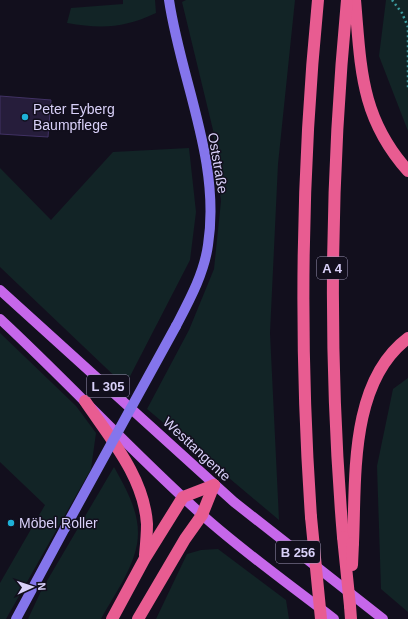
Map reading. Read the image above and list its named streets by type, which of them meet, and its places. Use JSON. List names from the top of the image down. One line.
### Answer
{"streets":{"highway":["A 4"],"main road":["L 305","Westtangente","B 256"],"street":["Oststraße"]},"crossings":[["L 305","B 256"]],"places":["Peter Eyberg Baumpflege","Möbel Roller"],"north":"right"}
